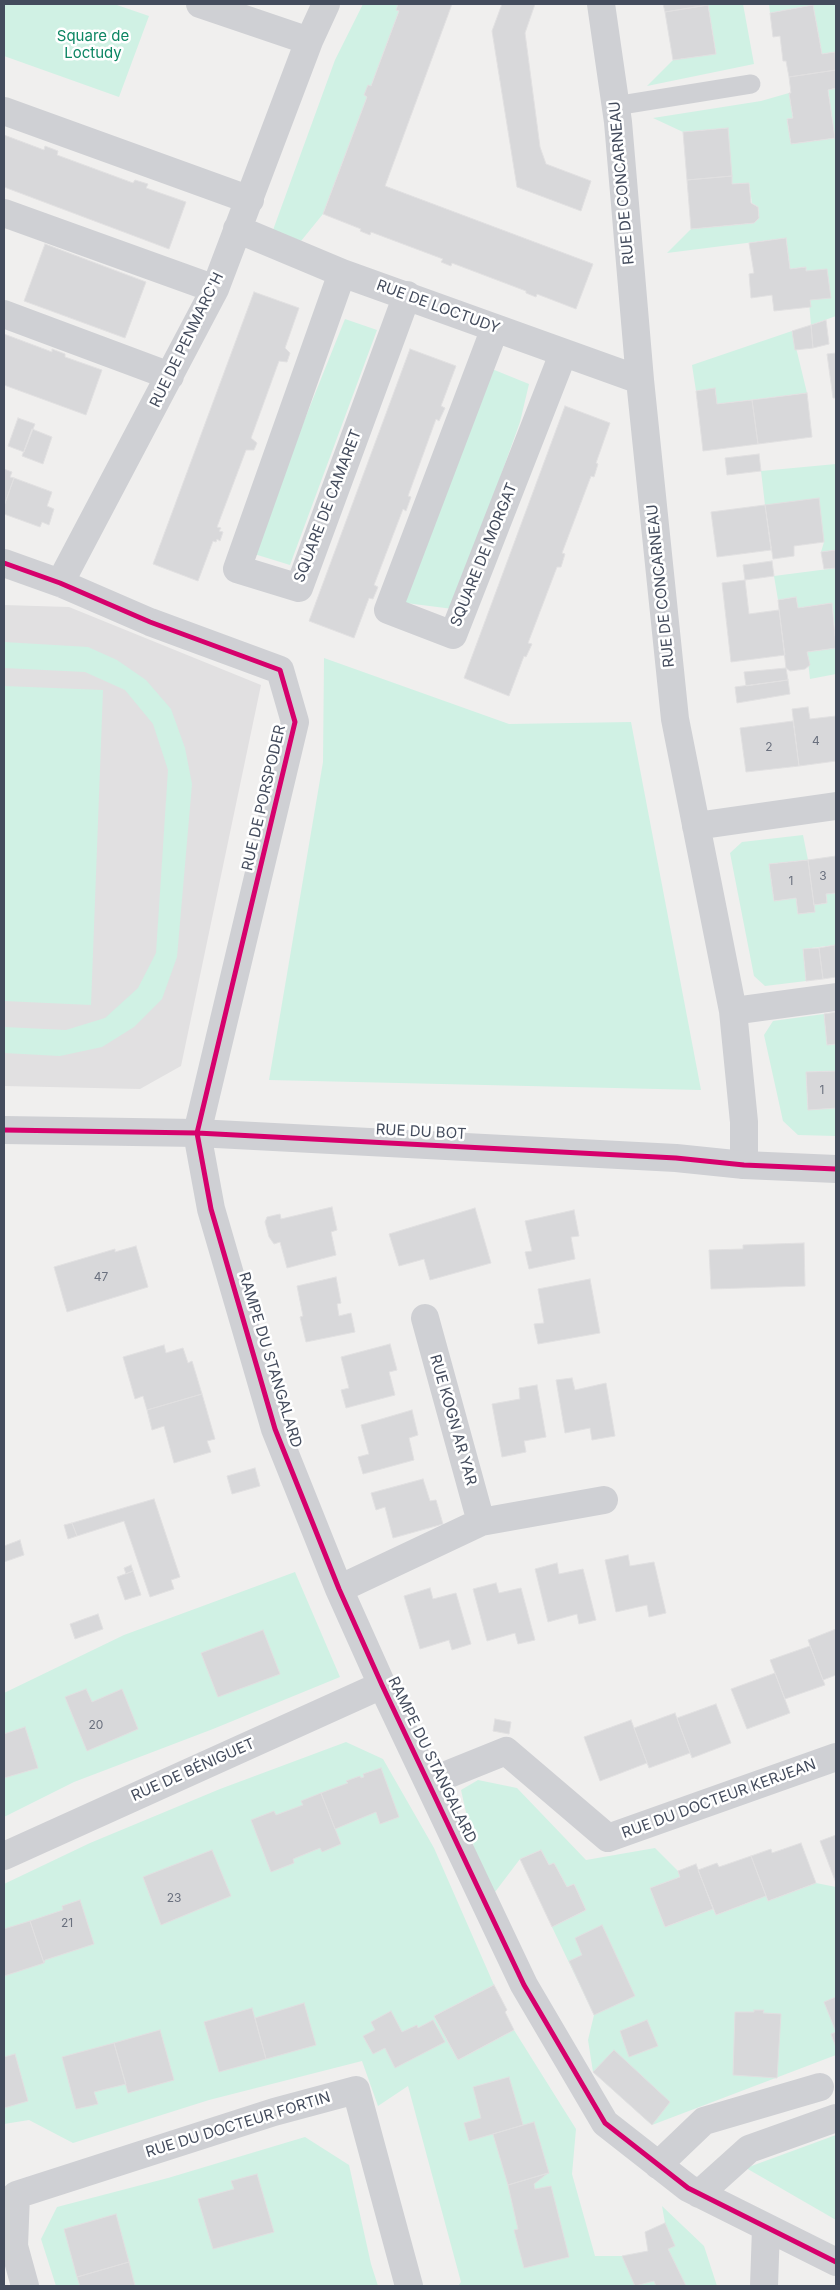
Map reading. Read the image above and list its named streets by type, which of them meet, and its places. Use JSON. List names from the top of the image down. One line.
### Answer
{"streets":{"street":["RUE DE CONCARNEAU","RUE DE LOCTUDY","RUE DE PENMARC'H","SQUARE DE CAMARET","SQUARE DE MORGAT","RUE DE PORSPODER","RUE DU BOT","RAMPE DU STANGALARD","RUE KOGN AR YAR","RUE DE BÉNIGUET","RUE DU DOCTEUR KERJEAN","RUE DU DOCTEUR FORTIN"]},"crossings":[["RUE DE CONCARNEAU","RUE DE LOCTUDY"],["RUE DE CONCARNEAU","RUE DU BOT"],["RUE DE LOCTUDY","RUE DE PENMARC'H"],["RUE DE LOCTUDY","SQUARE DE CAMARET"],["RUE DE LOCTUDY","SQUARE DE MORGAT"],["RUE DE PENMARC'H","RUE DE PORSPODER"],["RUE DE PORSPODER","RUE DU BOT"],["RUE DE PORSPODER","RAMPE DU STANGALARD"],["RUE DU BOT","RAMPE DU STANGALARD"],["RAMPE DU STANGALARD","RUE DE BÉNIGUET"],["RAMPE DU STANGALARD","RUE DU DOCTEUR KERJEAN"]],"parks":["Square de Loctudy"],"house_numbers":["4","2","3","1","1","47","20","23","21"]}
